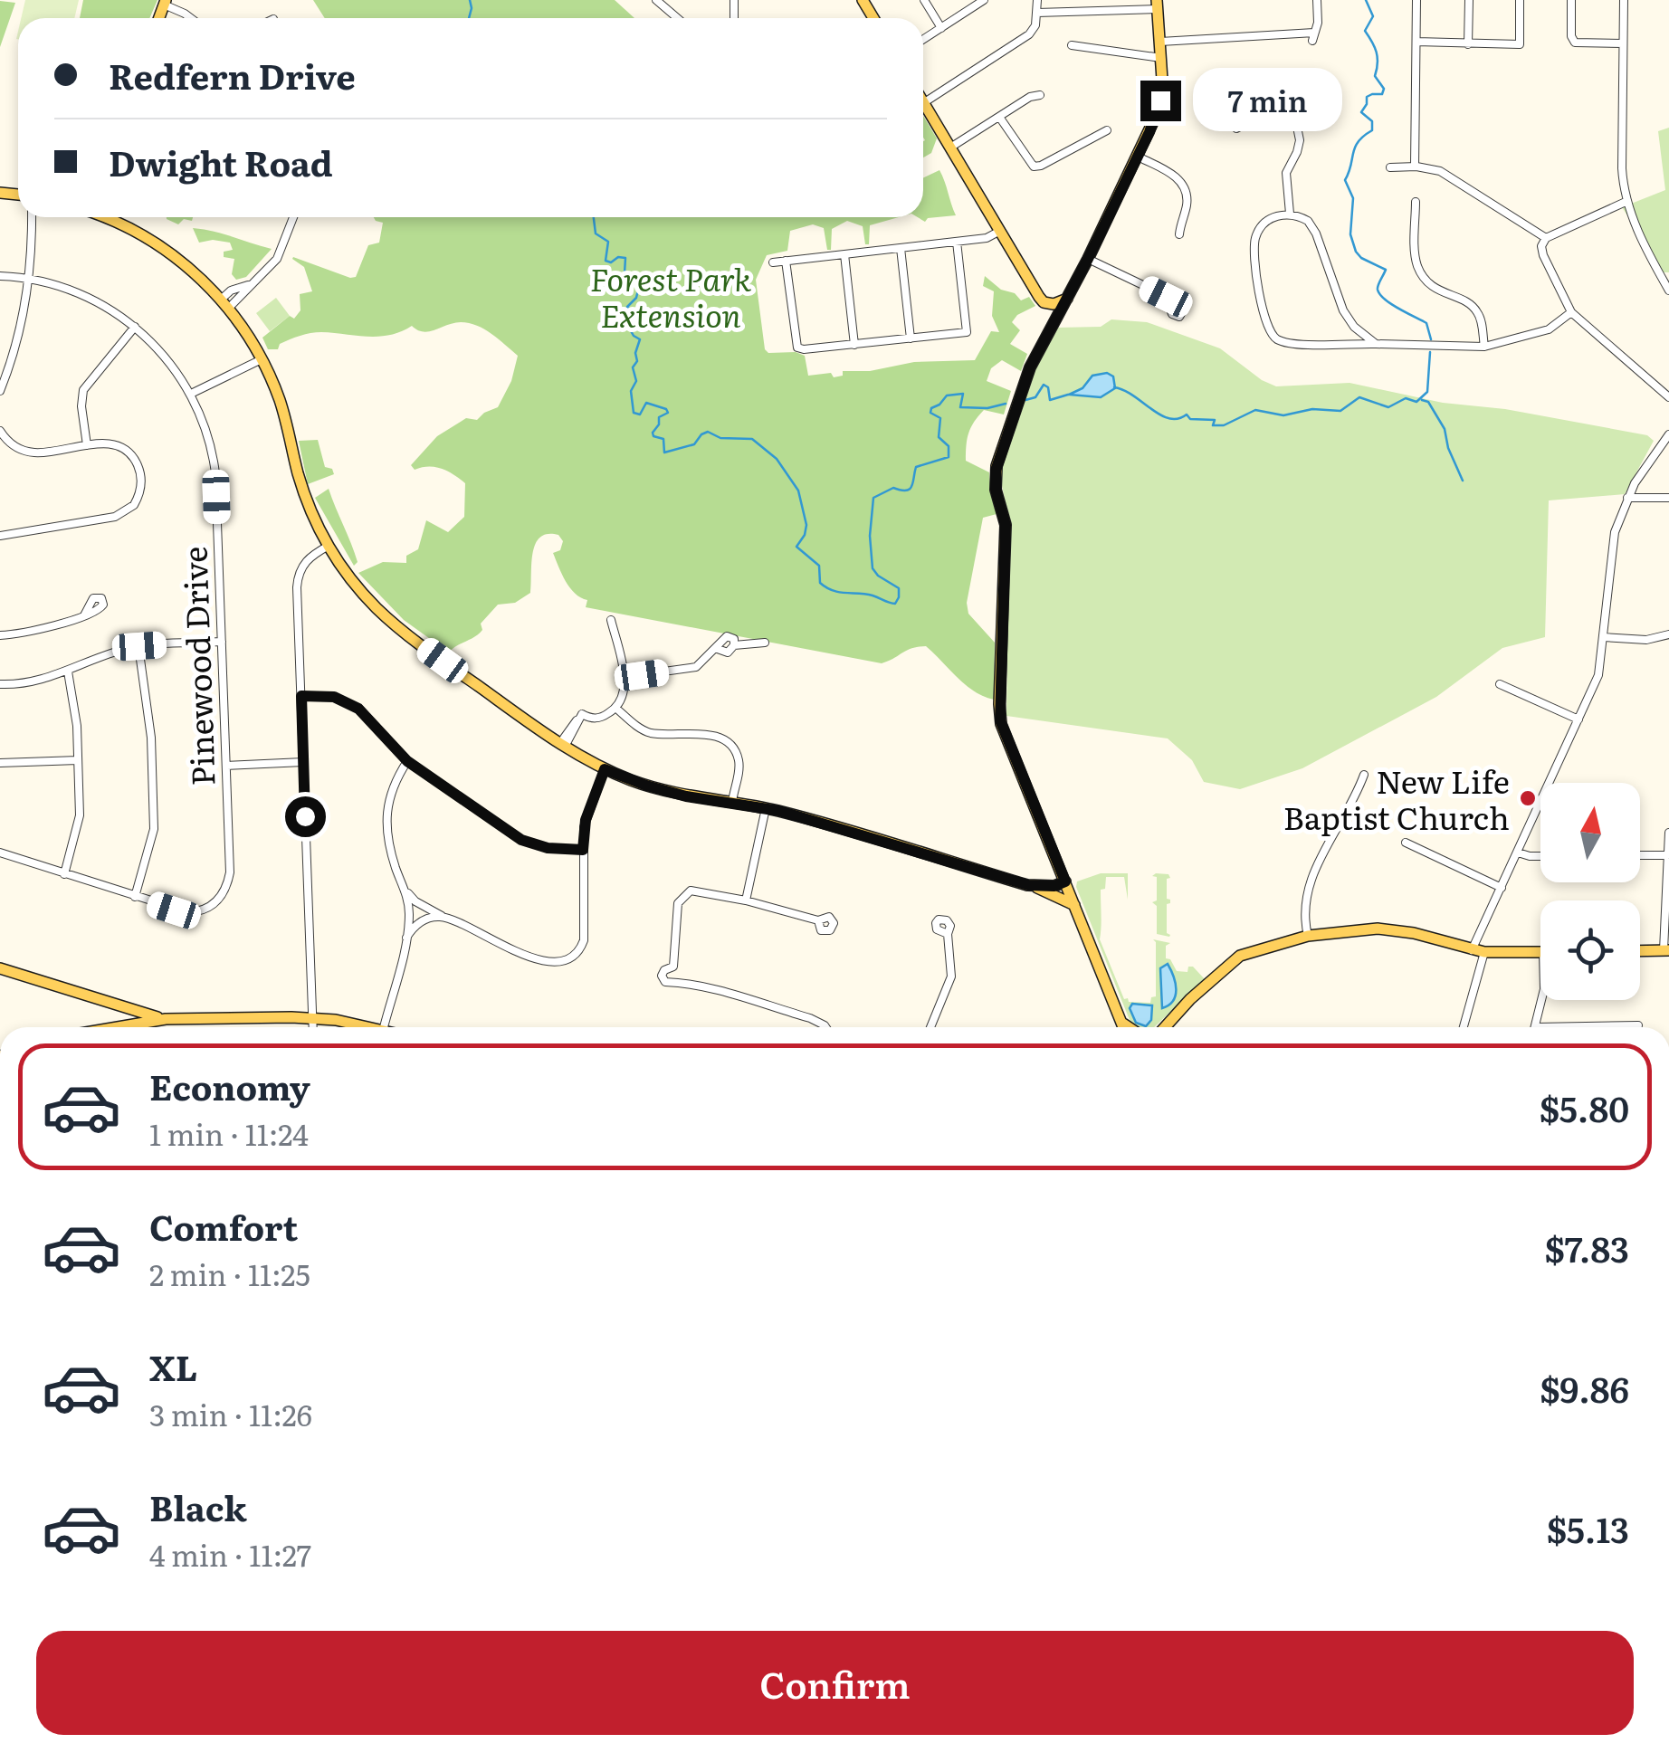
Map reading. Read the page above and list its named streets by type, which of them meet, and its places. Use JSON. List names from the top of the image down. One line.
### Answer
{"streets":{"street":["Pinewood Drive"]},"parks":["Forest Park Extension"],"places":["New Life Baptist Church"],"north":"top","page":{"banner":["Redfern Drive","Dwight Road"],"bubble":"7 min","list":[{"name":"Economy","note":"1 min · 11:24","value":"$5.80"},{"name":"Comfort","note":"2 min · 11:25","value":"$7.83"},{"name":"XL","note":"3 min · 11:26","value":"$9.86"},{"name":"Black","note":"4 min · 11:27","value":"$5.13"}],"buttons":"Confirm"}}
